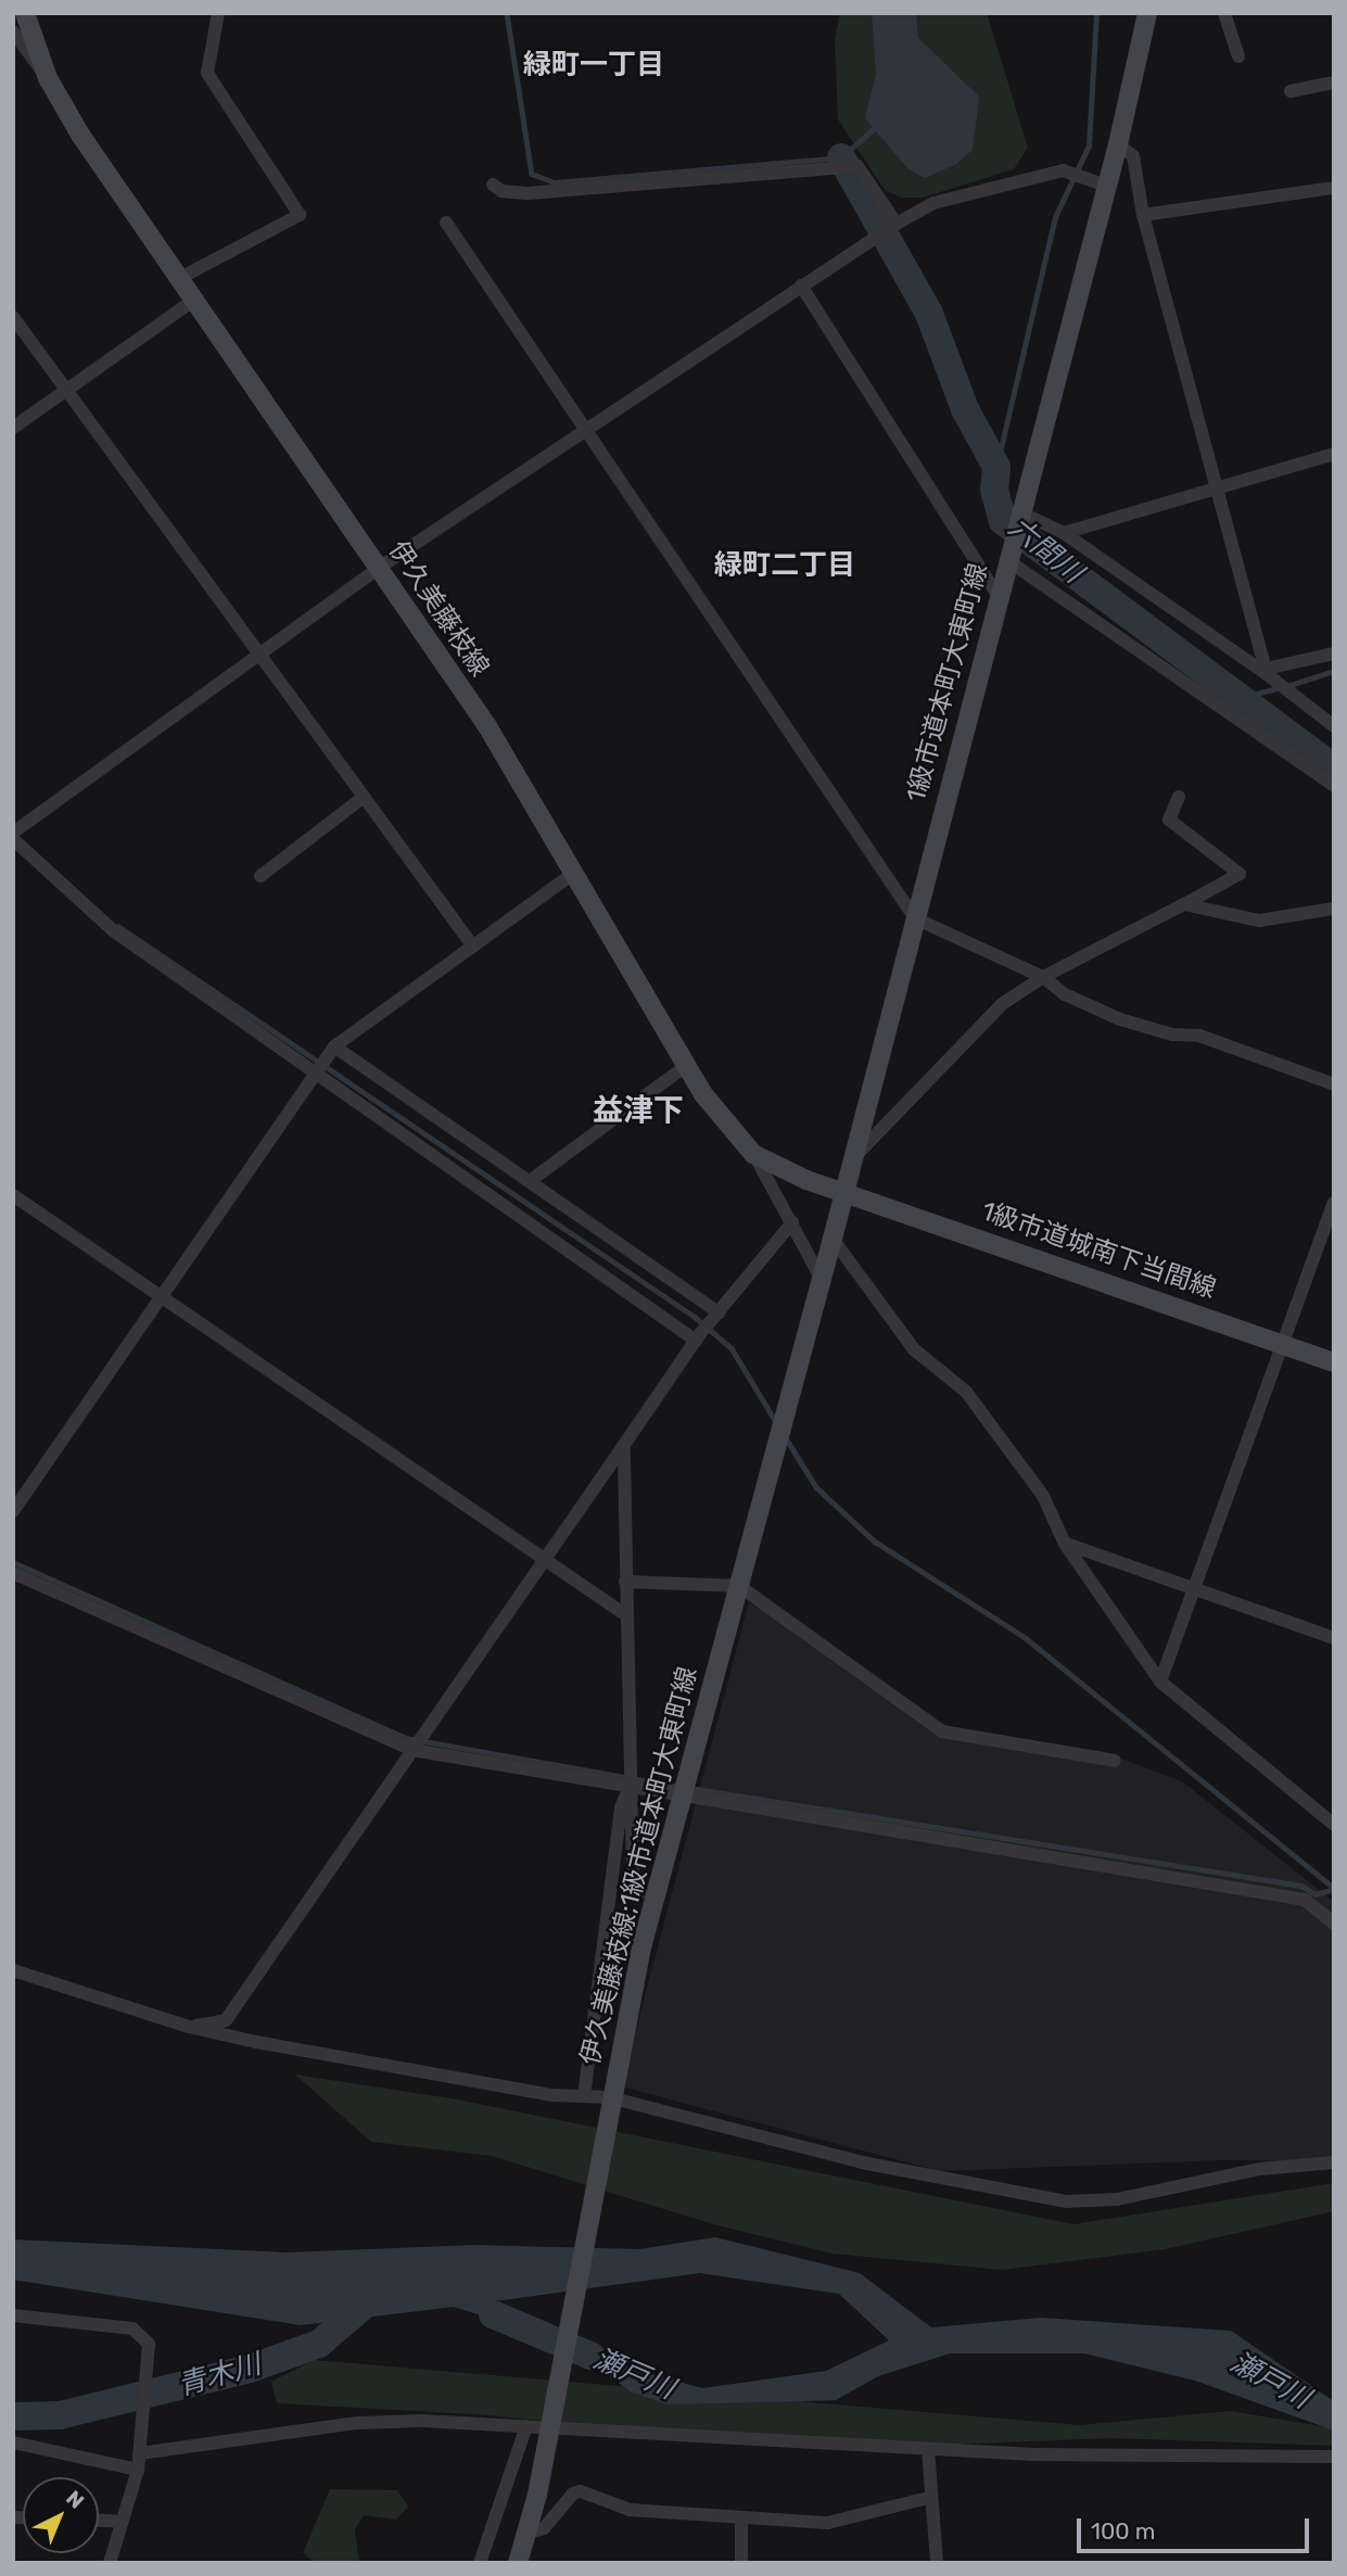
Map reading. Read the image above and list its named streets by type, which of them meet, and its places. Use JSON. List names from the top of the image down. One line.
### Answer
{"streets":{"main road":["伊久美藤枝線","1級市道本町大東町線","1級市道城南下当間線","伊久美藤枝線;1級市道本町大東町線"]},"crossings":[["伊久美藤枝線","1級市道本町大東町線"],["伊久美藤枝線","1級市道城南下当間線"],["伊久美藤枝線","伊久美藤枝線;1級市道本町大東町線"],["1級市道本町大東町線","1級市道城南下当間線"],["1級市道本町大東町線","伊久美藤枝線;1級市道本町大東町線"],["1級市道城南下当間線","伊久美藤枝線;1級市道本町大東町線"]],"districts":["緑町一丁目","緑町二丁目","益津下"],"water":["六間川","瀬戸川","青木川"],"scale_bar":"100 m","north":"top right"}
